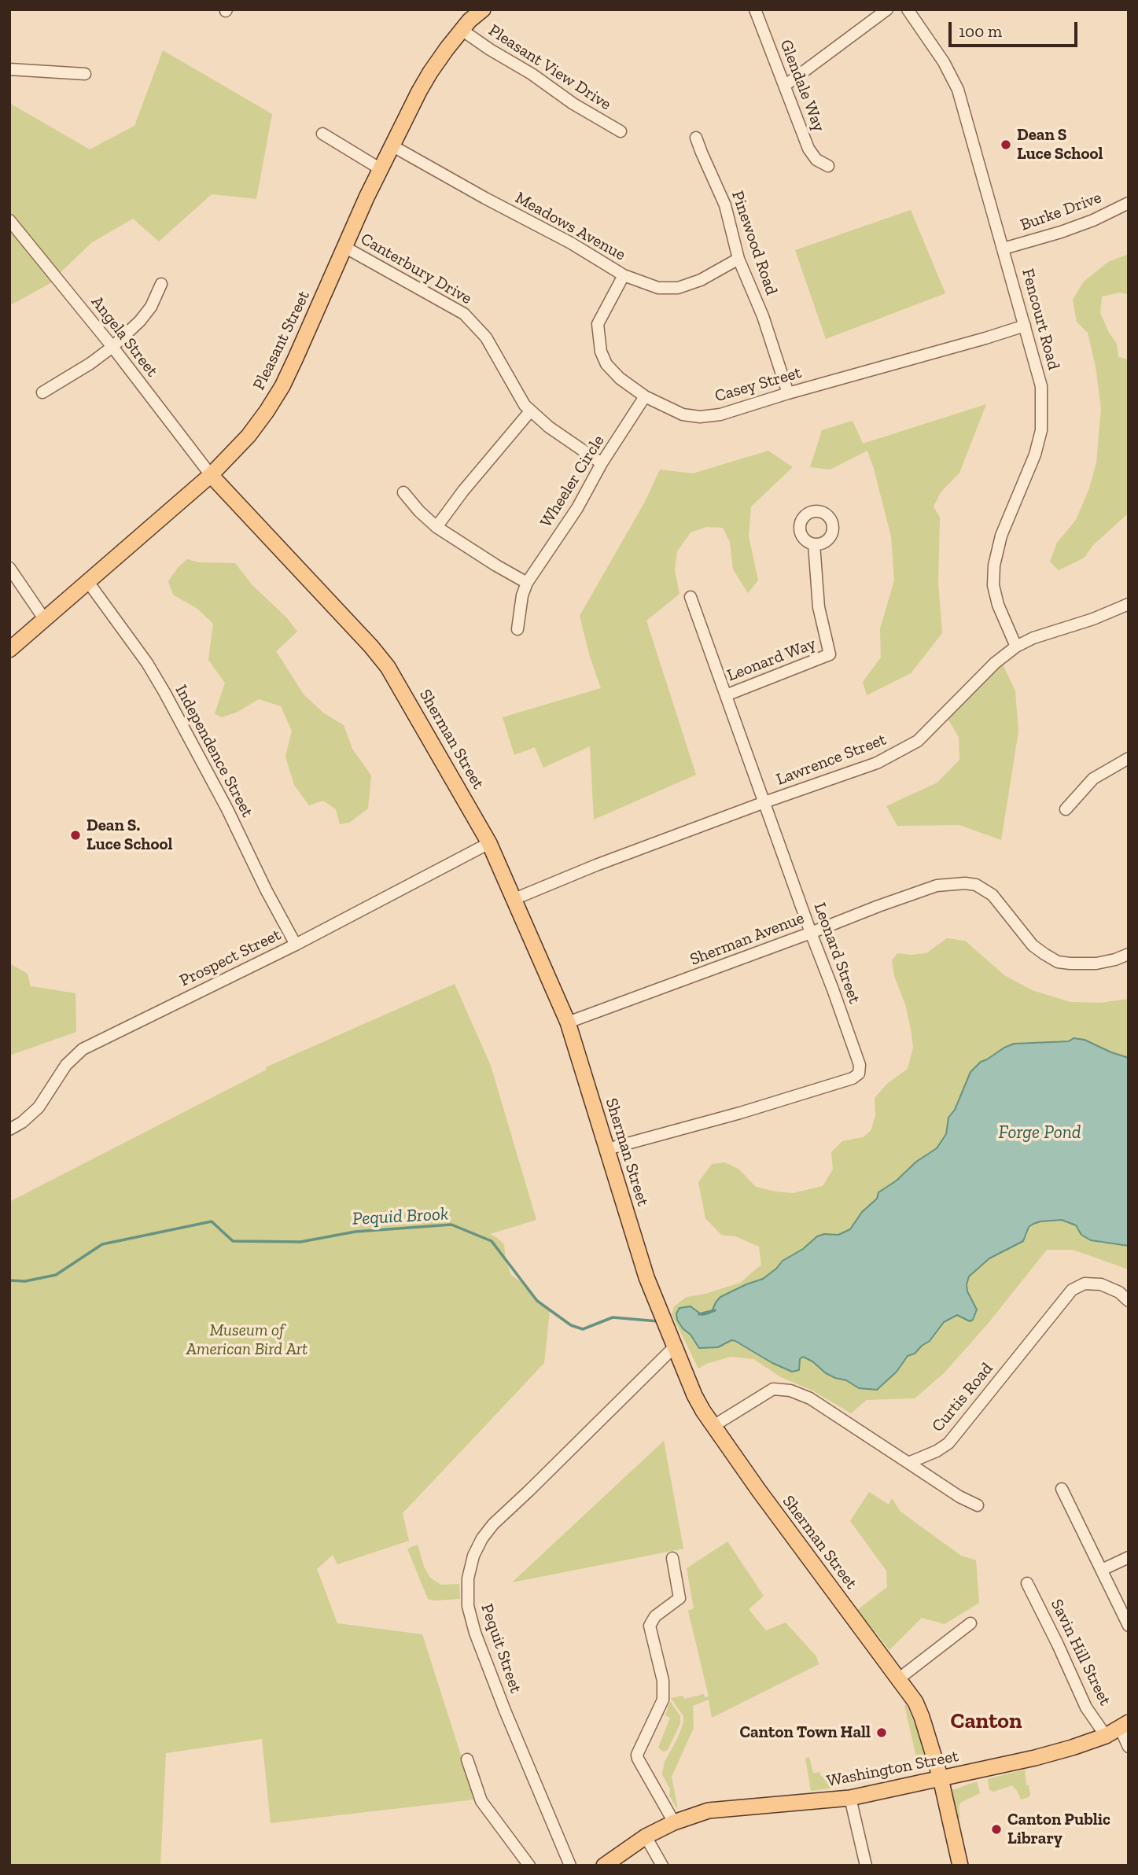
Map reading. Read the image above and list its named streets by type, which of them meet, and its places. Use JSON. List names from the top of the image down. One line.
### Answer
{"streets":{"main road":["Pleasant Street","Sherman Street","Washington Street"],"street":["Pleasant View Drive","Glendale Way","Burke Drive","Meadows Avenue","Pinewood Road","Canterbury Drive","Fencourt Road","Angela Street","Casey Street","Wheeler Circle","Leonard Way","Independence Street","Lawrence Street","Sherman Avenue","Leonard Street","Prospect Street","Curtis Road","Pequit Street","Savin Hill Street"]},"crossings":[["Pleasant View Drive","Pleasant Street"],["Burke Drive","Fencourt Road"],["Meadows Avenue","Pinewood Road"],["Meadows Avenue","Pleasant Street"],["Meadows Avenue","Casey Street"],["Pinewood Road","Casey Street"],["Canterbury Drive","Pleasant Street"],["Canterbury Drive","Wheeler Circle"],["Fencourt Road","Casey Street"],["Fencourt Road","Lawrence Street"],["Angela Street","Pleasant Street"],["Angela Street","Sherman Street"],["Pleasant Street","Sherman Street"],["Pleasant Street","Independence Street"],["Casey Street","Wheeler Circle"],["Leonard Way","Leonard Street"],["Sherman Street","Lawrence Street"],["Sherman Street","Sherman Avenue"],["Sherman Street","Leonard Street"],["Sherman Street","Prospect Street"],["Sherman Street","Pequit Street"],["Sherman Street","Washington Street"],["Independence Street","Prospect Street"],["Lawrence Street","Leonard Street"],["Sherman Avenue","Leonard Street"],["Savin Hill Street","Washington Street"]],"districts":["Canton"],"water":["Forge Pond","Pequid Brook"],"parks":["Museum of American Bird Art"],"places":["Dean S Luce School","Dean S. Luce School","Canton Town Hall","Canton Public Library"],"scale_bar":"100 m"}
